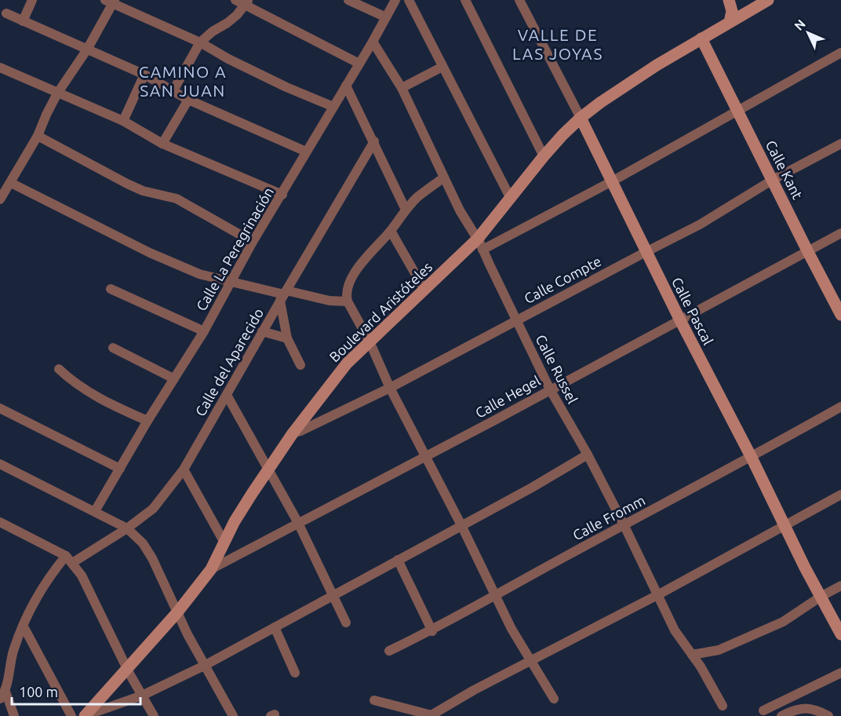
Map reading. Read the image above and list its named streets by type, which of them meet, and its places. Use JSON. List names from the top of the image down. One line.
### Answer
{"streets":{"street":["Calle Kant","Calle La Peregrinación","Calle Compte","Calle Pascal","Boulevard Aristóteles","Calle del Aparecido","Calle Russel","Calle Hegel","Calle Fromm"]},"crossings":[["Calle Kant","Calle Compte"],["Calle Kant","Boulevard Aristóteles"],["Calle Kant","Calle Hegel"],["Calle La Peregrinación","Calle Russel"],["Calle Compte","Calle Pascal"],["Calle Compte","Boulevard Aristóteles"],["Calle Compte","Calle Russel"],["Calle Pascal","Boulevard Aristóteles"],["Calle Pascal","Calle Hegel"],["Calle Pascal","Calle Fromm"],["Boulevard Aristóteles","Calle Russel"],["Boulevard Aristóteles","Calle Hegel"],["Calle Russel","Calle Hegel"],["Calle Russel","Calle Fromm"]],"districts":["VALLE DE LAS JOYAS","CAMINO A SAN JUAN"],"scale_bar":"100 m","north":"top left"}
